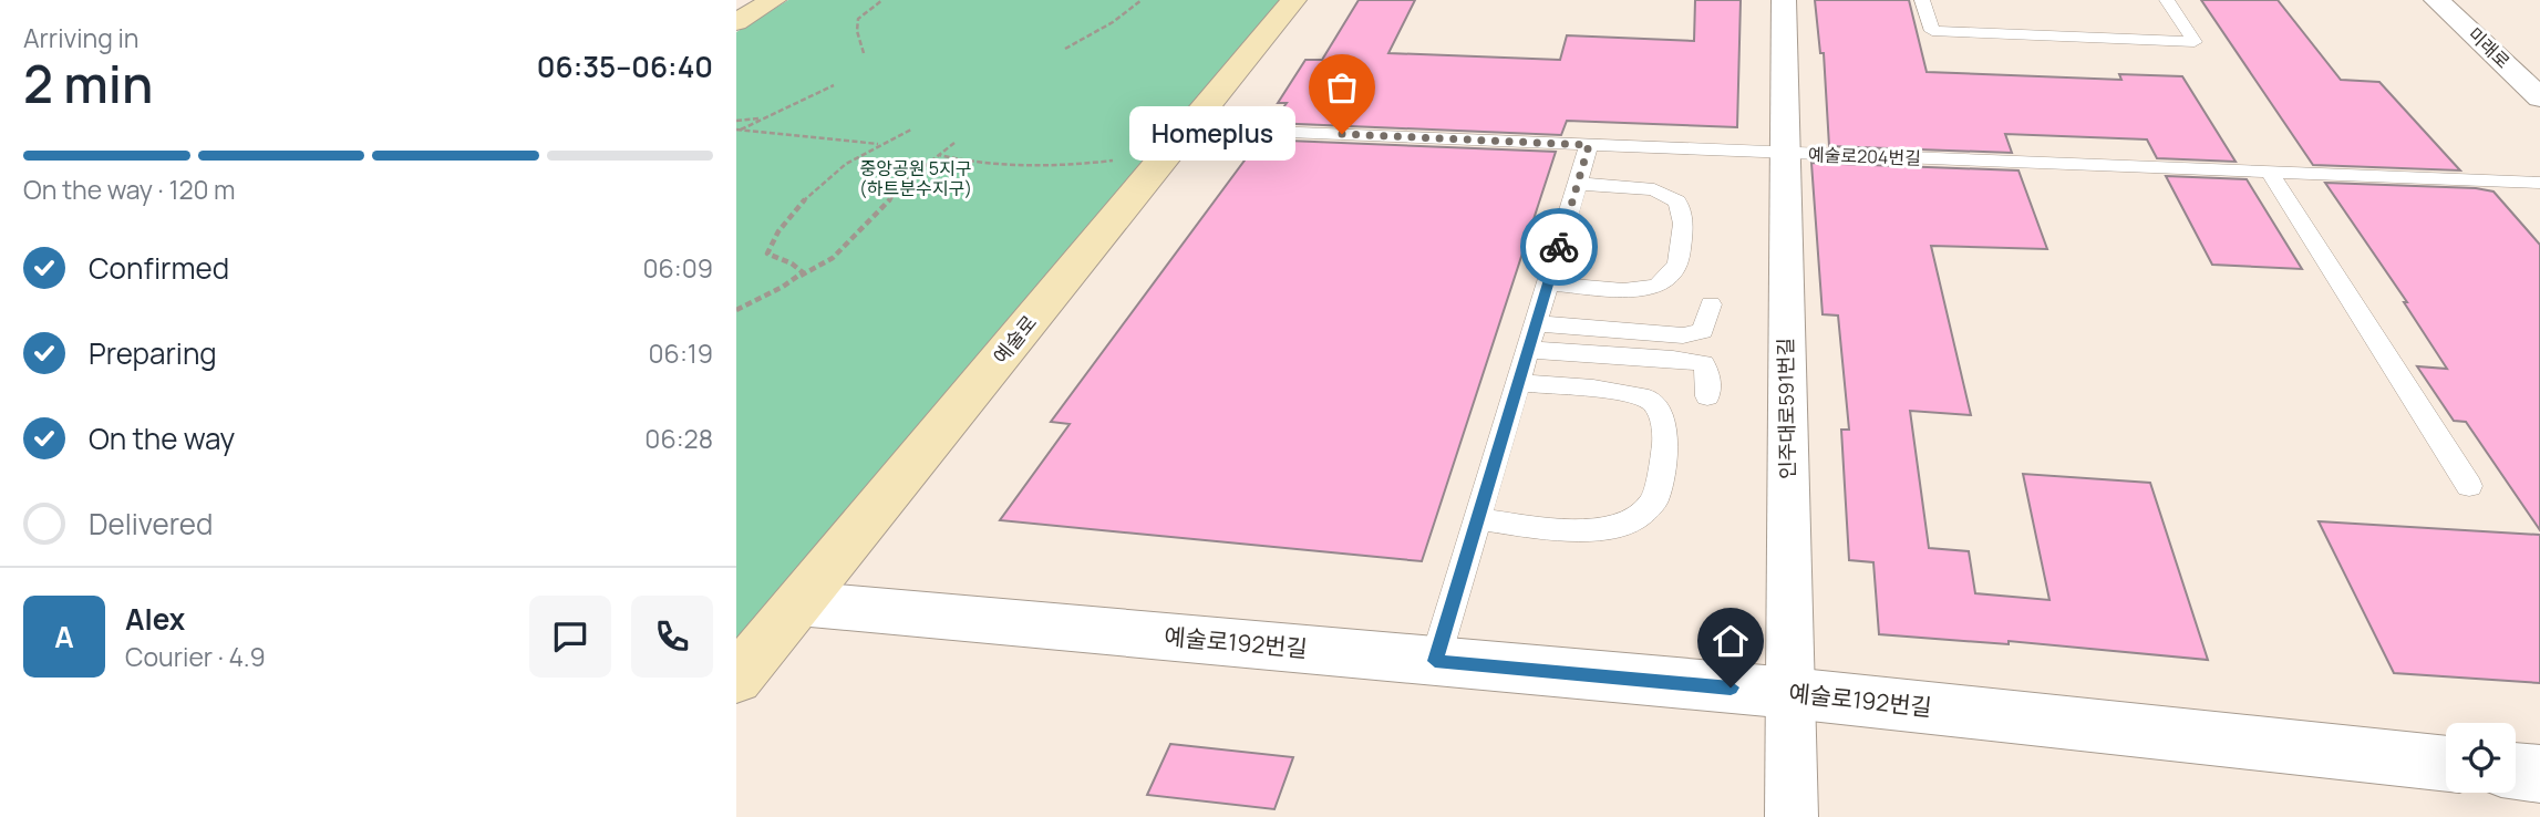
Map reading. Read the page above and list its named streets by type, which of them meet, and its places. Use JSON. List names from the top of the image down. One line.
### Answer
{"streets":{"main road":["예술로"],"street":["미래로","인주대로591번길","예술로192번길"],"lane":["예술로204번길"]},"crossings":[["예술로204번길","예술로"],["예술로204번길","인주대로591번길"],["예술로","예술로192번길"],["인주대로591번길","예술로192번길"]],"parks":["중앙공원 5지구 (하트분수지구)"],"places":["Homeplus"],"page":{"heading":["2 min","Arriving in","06:35–06:40"],"panel":["Alex","Courier · 4.9"],"bubble":"Homeplus","bar":"On the way · 120 m","list":[["Confirmed","06:09"],["Preparing","06:19"],["On the way","06:28"],"Delivered"],"round":"A"}}
